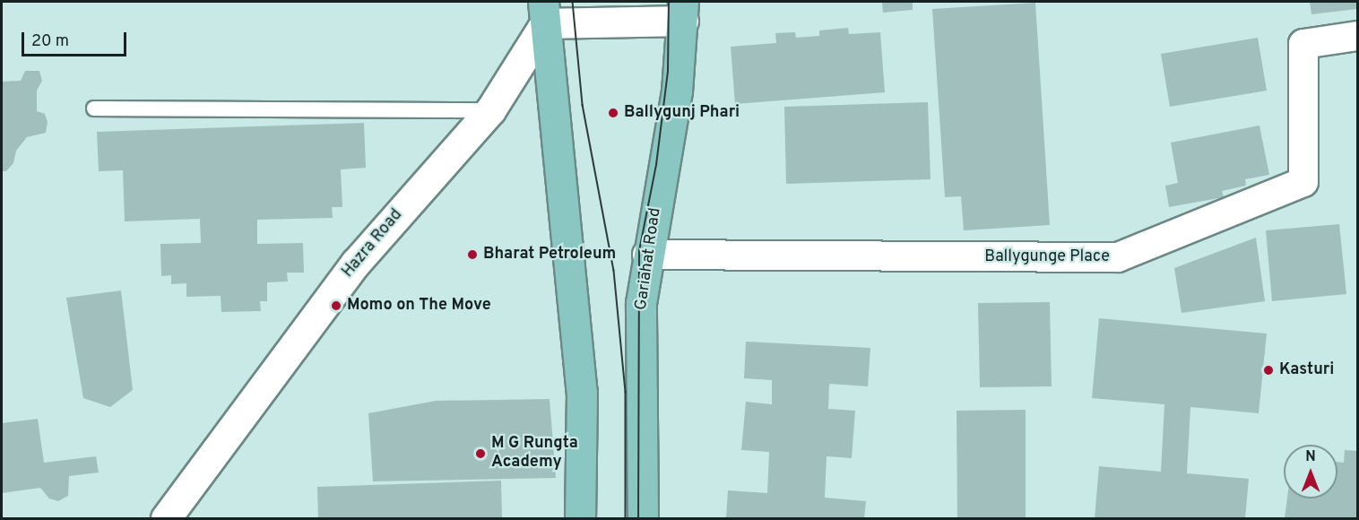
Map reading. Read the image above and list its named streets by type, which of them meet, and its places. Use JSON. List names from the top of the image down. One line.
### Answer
{"streets":{"main road":["Hazra Road","Gariahat Road"],"street":["Ballygunge Place"]},"crossings":[["Ballygunge Place","Gariahat Road"]],"places":["Ballygunj Phari","Bharat Petroleum","Momo on The Move","Kasturi","M G Rungta Academy"],"scale_bar":"20 m","north":"top"}
